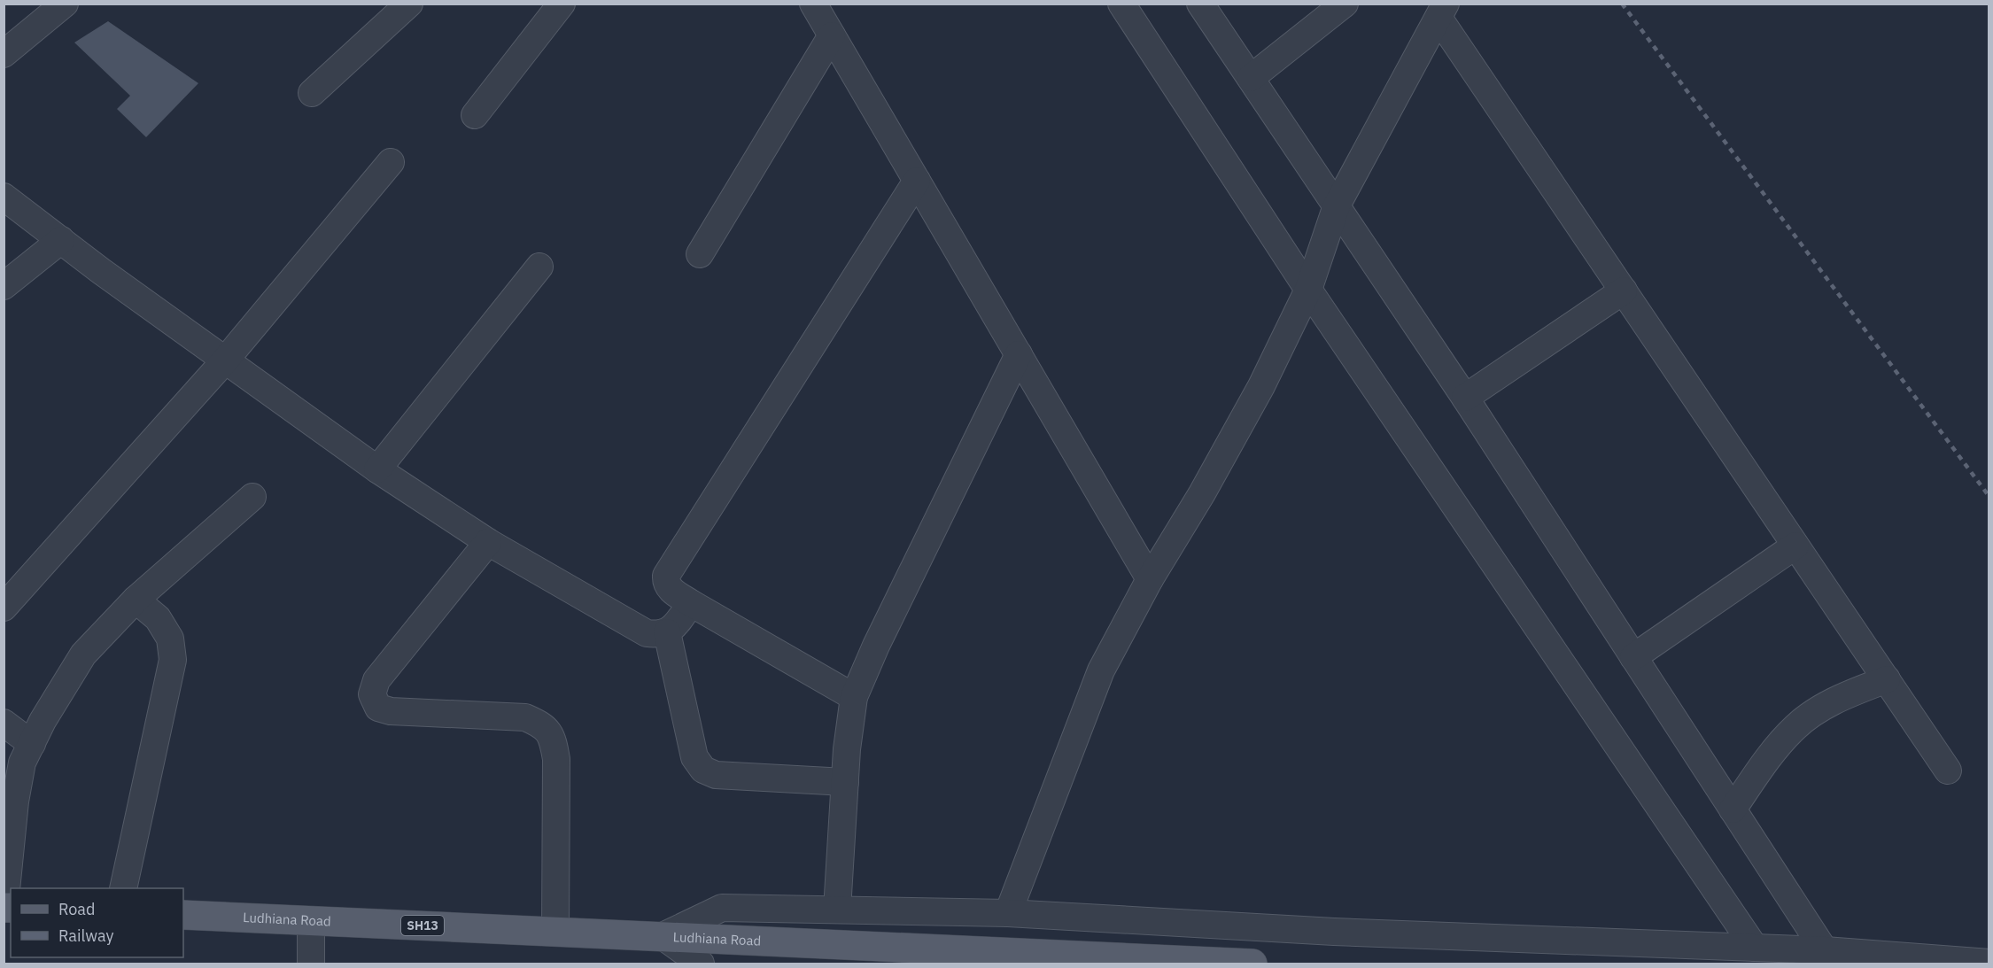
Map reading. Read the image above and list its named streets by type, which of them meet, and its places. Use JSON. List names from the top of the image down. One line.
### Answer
{"streets":{"main road":["Ludhiana Road","SH13"]},"legend":["Road","Railway"]}
